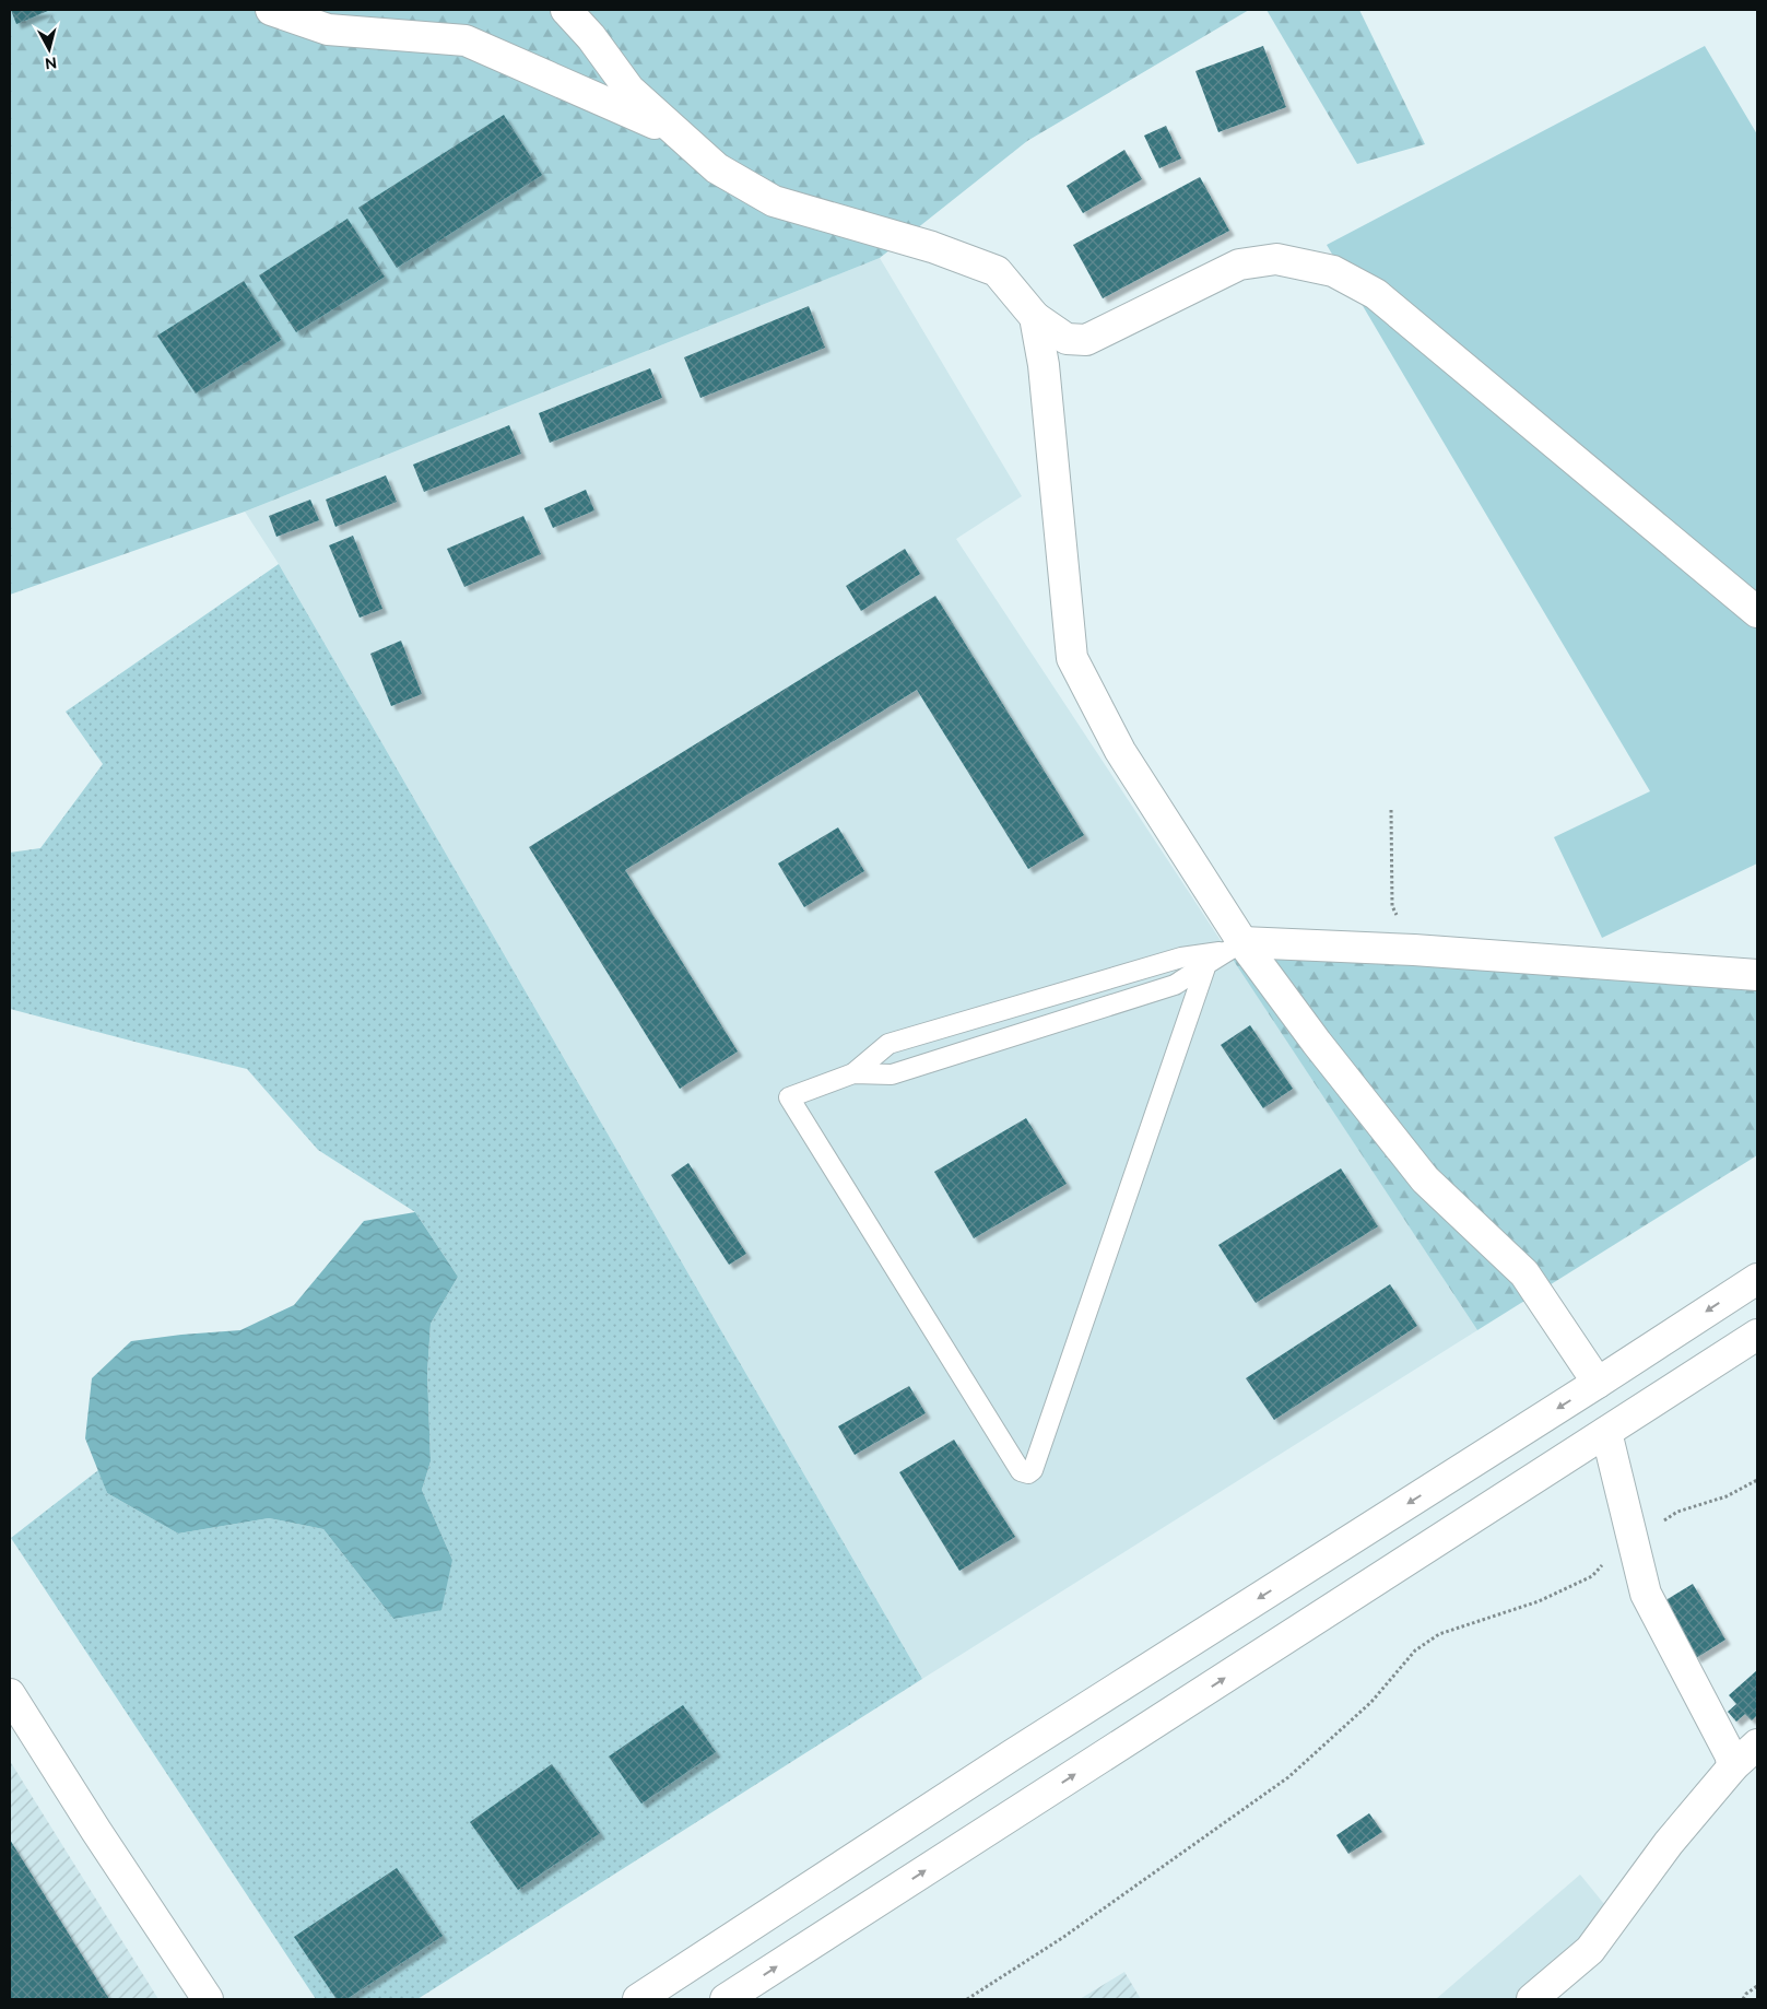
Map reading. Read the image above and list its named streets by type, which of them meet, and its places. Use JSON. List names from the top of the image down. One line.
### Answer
{"north":"bottom"}
